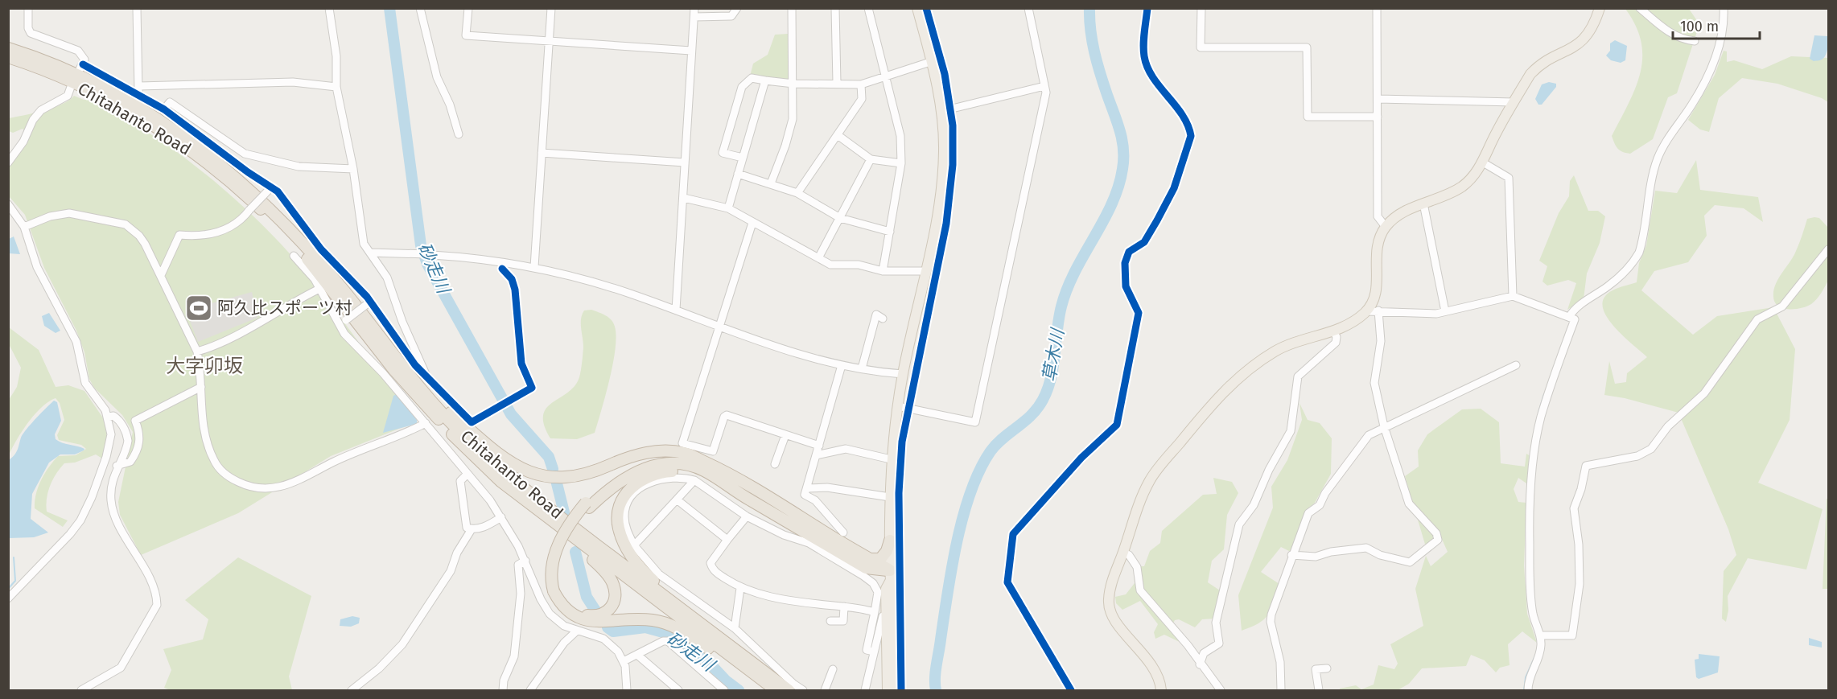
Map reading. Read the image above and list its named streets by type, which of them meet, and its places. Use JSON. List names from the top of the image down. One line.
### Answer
{"streets":{"highway":["Chitahanto Road"]},"districts":["大字卯坂"],"water":["砂走川","草木川"],"places":{"sports":["阿久比スポーツ村"]},"scale_bar":"100 m"}
